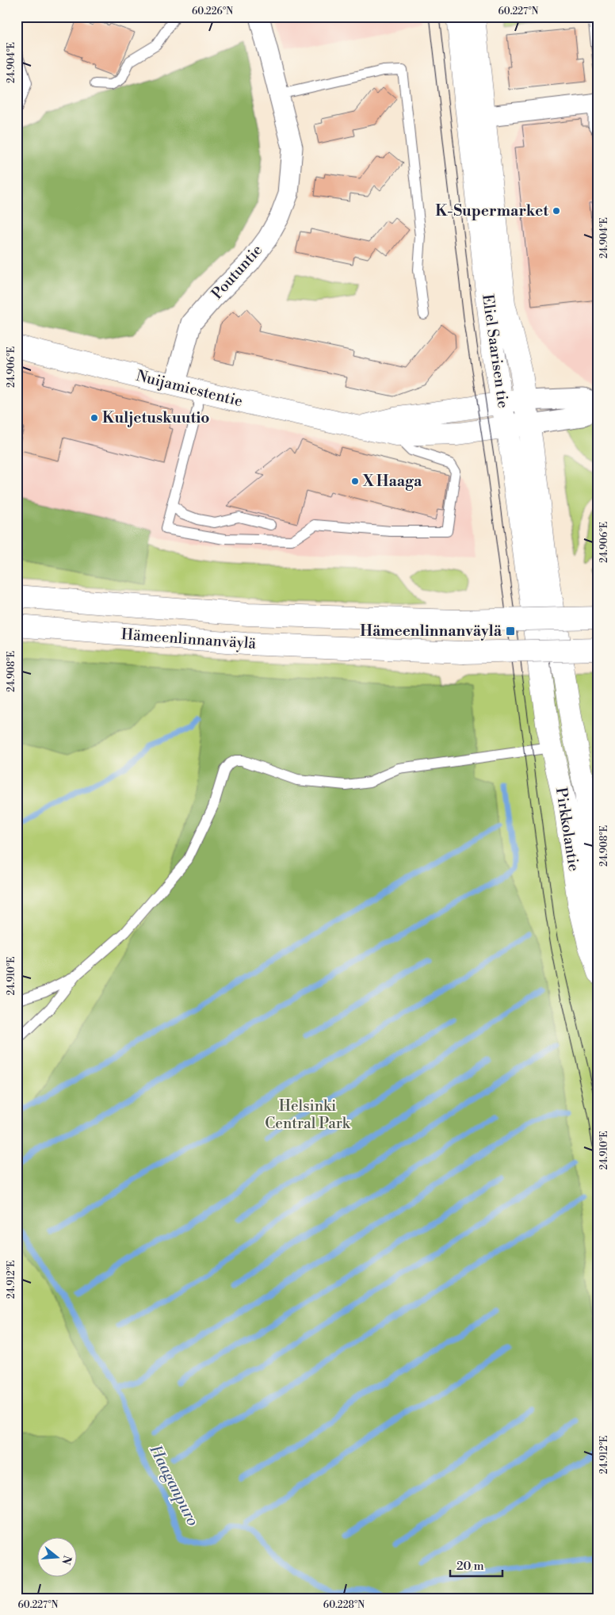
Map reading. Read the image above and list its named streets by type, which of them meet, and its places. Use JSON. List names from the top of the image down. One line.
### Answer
{"streets":{"main road":["Eliel Saarisen tie","Nuijamiestentie","Hämeenlinnanväylä","Pirkkolantie"],"street":["Poutuntie"]},"crossings":[["Poutuntie","Nuijamiestentie"],["Eliel Saarisen tie","Nuijamiestentie"],["Eliel Saarisen tie","Pirkkolantie"]],"water":["Haaganpuro"],"parks":["Helsinki Central Park"],"places":{"other":["K-Supermarket","Kuljetuskuutio","X Haaga"],"transit":["Hämeenlinnanväylä"]},"scale_bar":"20 m","north":"right","coordinates":["60.226°N","60.227°N","24.904°E","24.906°E","24.908°E","24.910°E","24.912°E","60.228°N"]}
